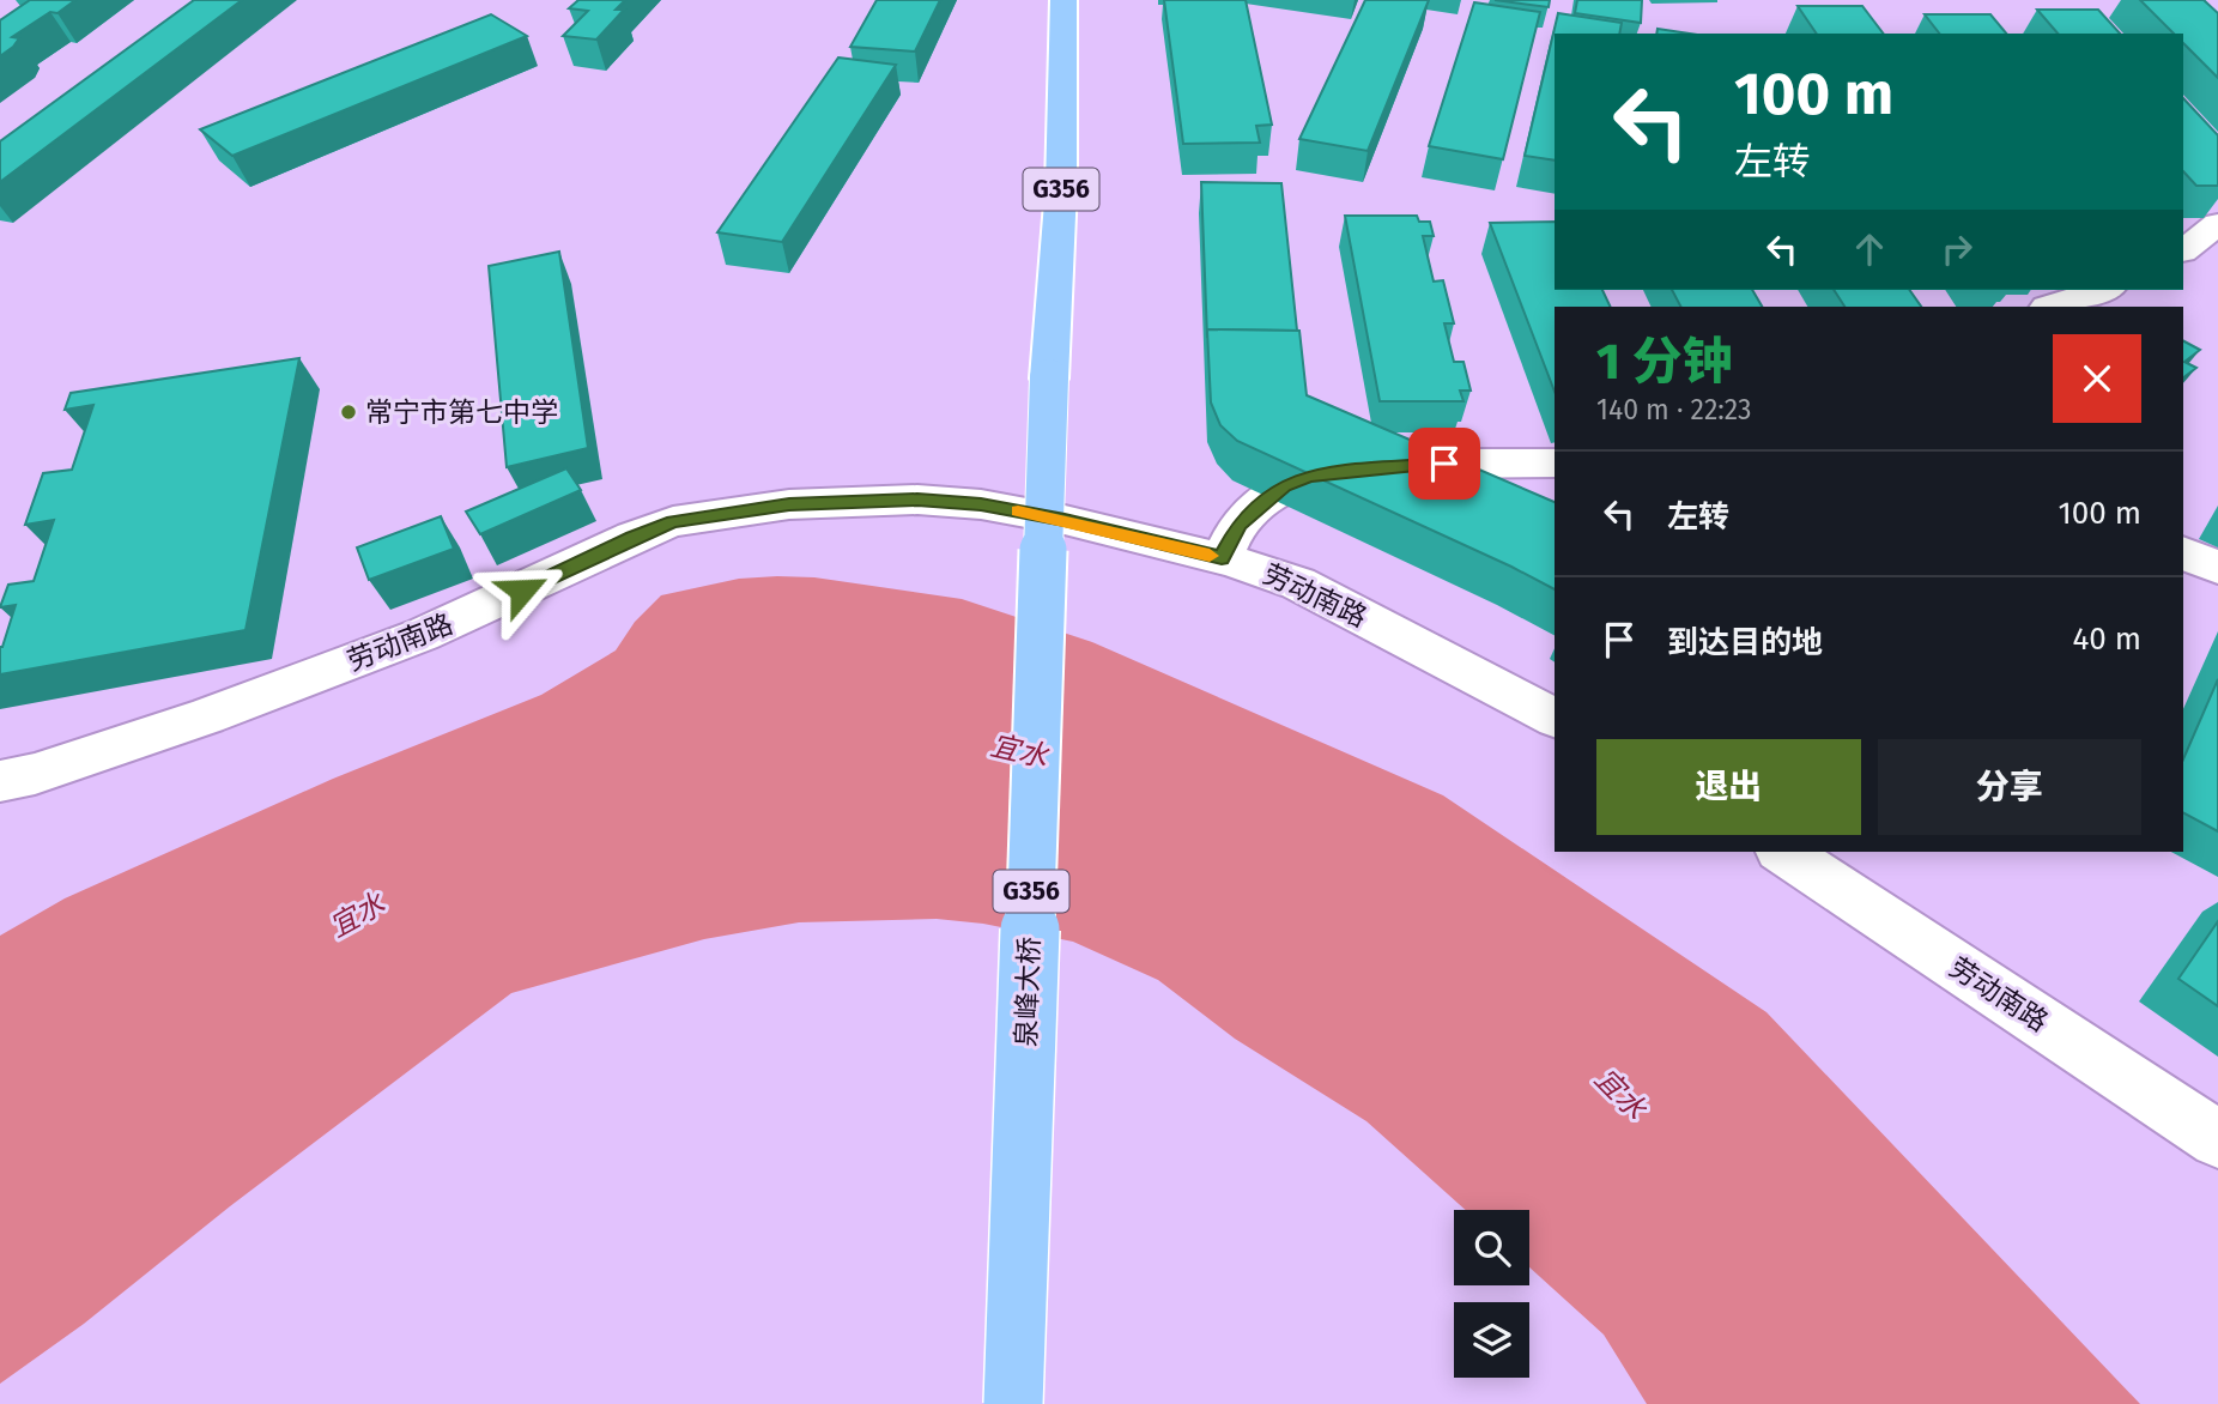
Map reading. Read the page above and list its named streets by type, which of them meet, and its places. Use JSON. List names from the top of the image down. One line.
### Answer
{"streets":{"highway":["G356","泉峰大桥"],"street":["劳动南路"]},"water":["宜水"],"places":["常宁市第七中学"],"page":{"turn":["100 m","左转"],"heading":["1 分钟","140 m · 22:23"],"list":[{"name":"左转","value":"100 m"},{"name":"到达目的地","value":"40 m"}],"buttons":["退出","分享"]}}
